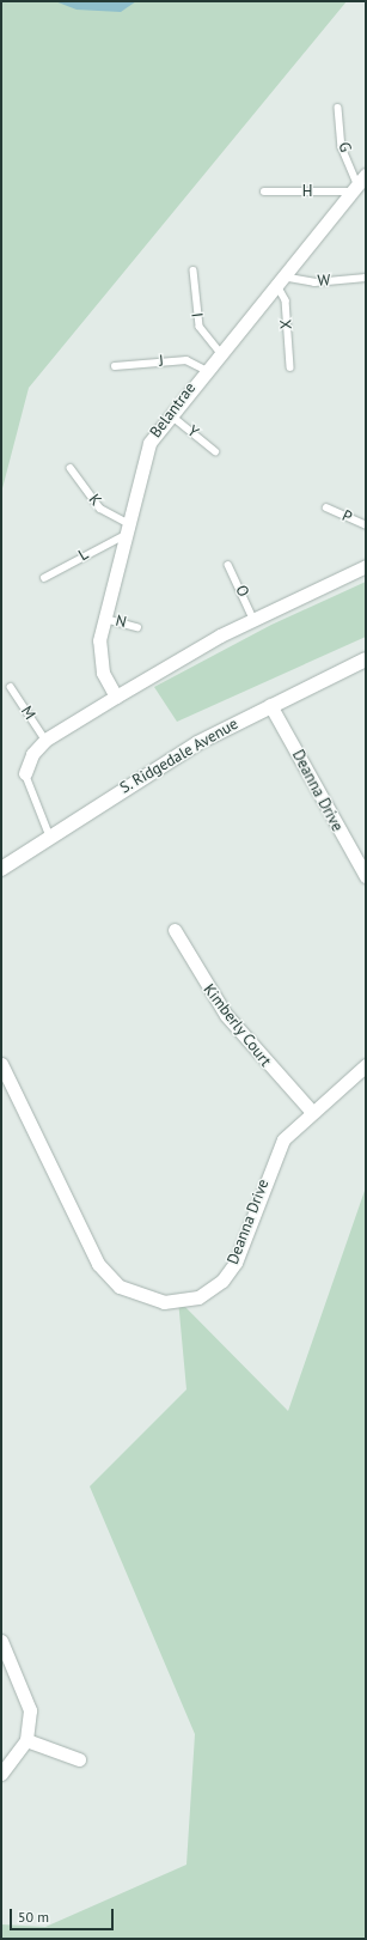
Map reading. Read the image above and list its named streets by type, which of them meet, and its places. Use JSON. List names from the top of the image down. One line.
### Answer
{"streets":{"main road":["S. Ridgedale Avenue"],"street":["Belantrae","Deanna Drive","Kimberly Court"],"lane":["G","H","W","I","X","J","Y","K","P","L","O","N","M"]},"crossings":[["G","H"],["G","Belantrae"],["H","Belantrae"],["W","X"],["W","Belantrae"],["I","Belantrae"],["X","Belantrae"],["J","Belantrae"],["Belantrae","Y"],["Belantrae","K"],["Belantrae","L"],["Belantrae","N"],["K","L"],["S. Ridgedale Avenue","Deanna Drive"],["Deanna Drive","Kimberly Court"]],"scale_bar":"50 m"}
